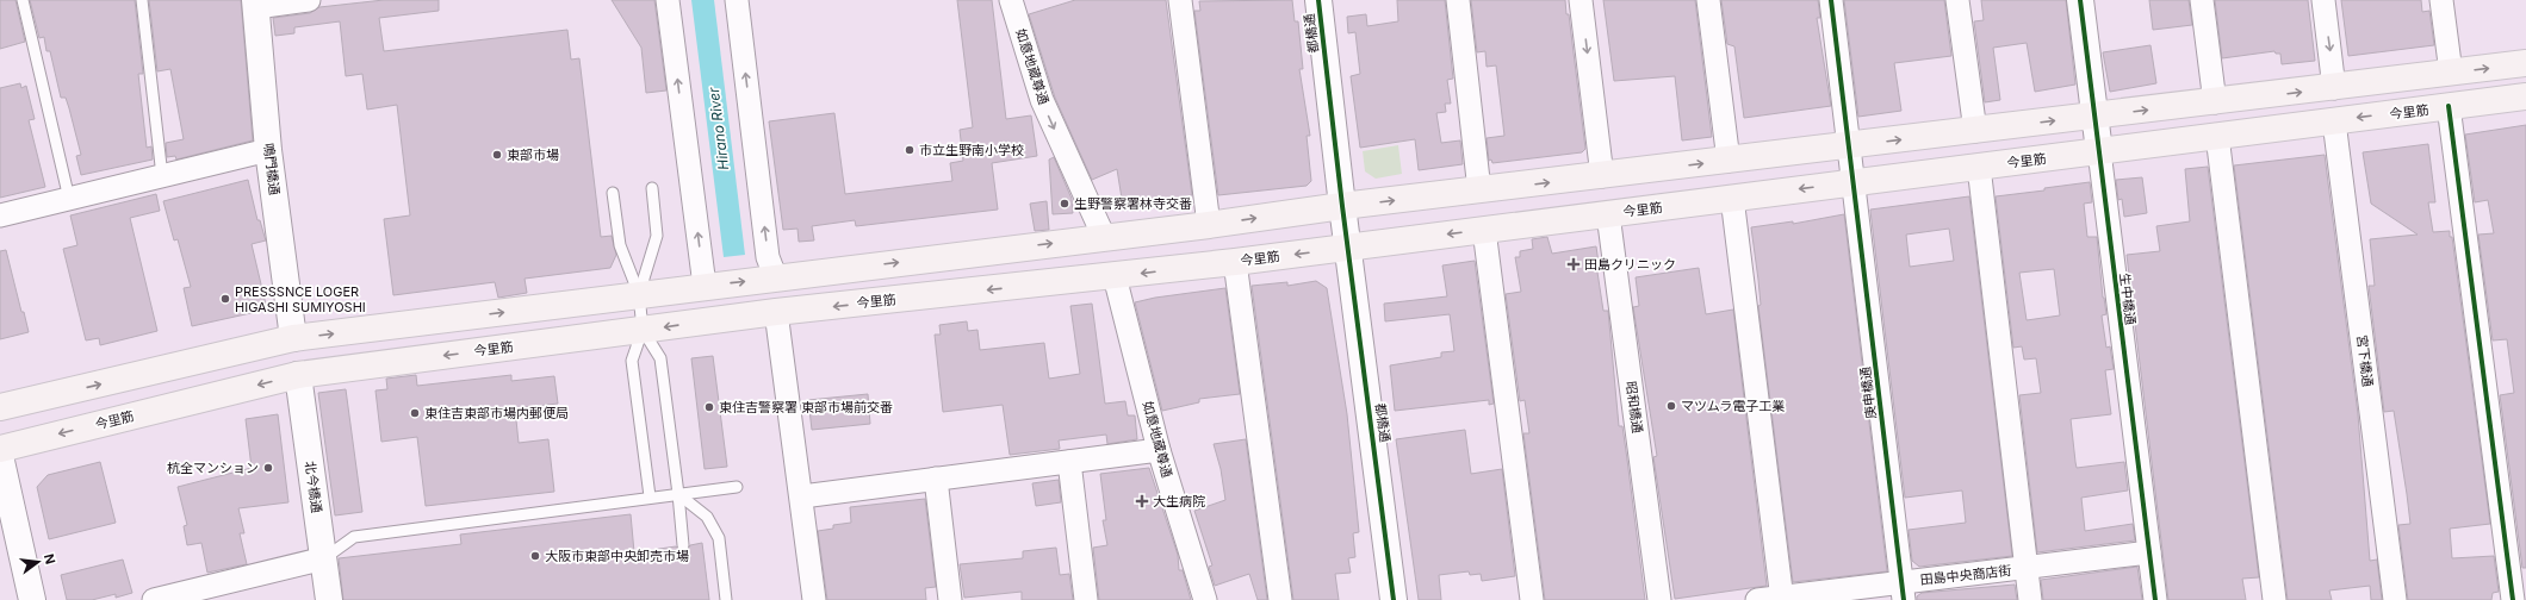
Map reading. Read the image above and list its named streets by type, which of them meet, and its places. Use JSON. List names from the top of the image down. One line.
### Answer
{"streets":{"main road":["今里筋"],"street":["都橋通","如意地蔵尊通","鳴門橋通","生中橋通","宮下橋通","庚申橋通","昭和橋通","北今橋通","田島中央商店街"]},"crossings":[["都橋通","今里筋"],["如意地蔵尊通","今里筋"],["今里筋","生中橋通"],["今里筋","宮下橋通"],["今里筋","庚申橋通"],["今里筋","昭和橋通"],["今里筋","北今橋通"],["生中橋通","田島中央商店街"],["庚申橋通","田島中央商店街"]],"water":["Hirano River"],"places":{"other":["市立生野南小学校","東部市場","生野警察署林寺交番","PRESSSNCE LOGER HIGASHI SUMIYOSHI","マツムラ電子工業","東住吉警察署 東部市場前交番","東住吉東部市場内郵便局","杭全マンション","大阪市東部中央卸売市場"],"health":["田島クリニック","大生病院"]},"north":"right"}
